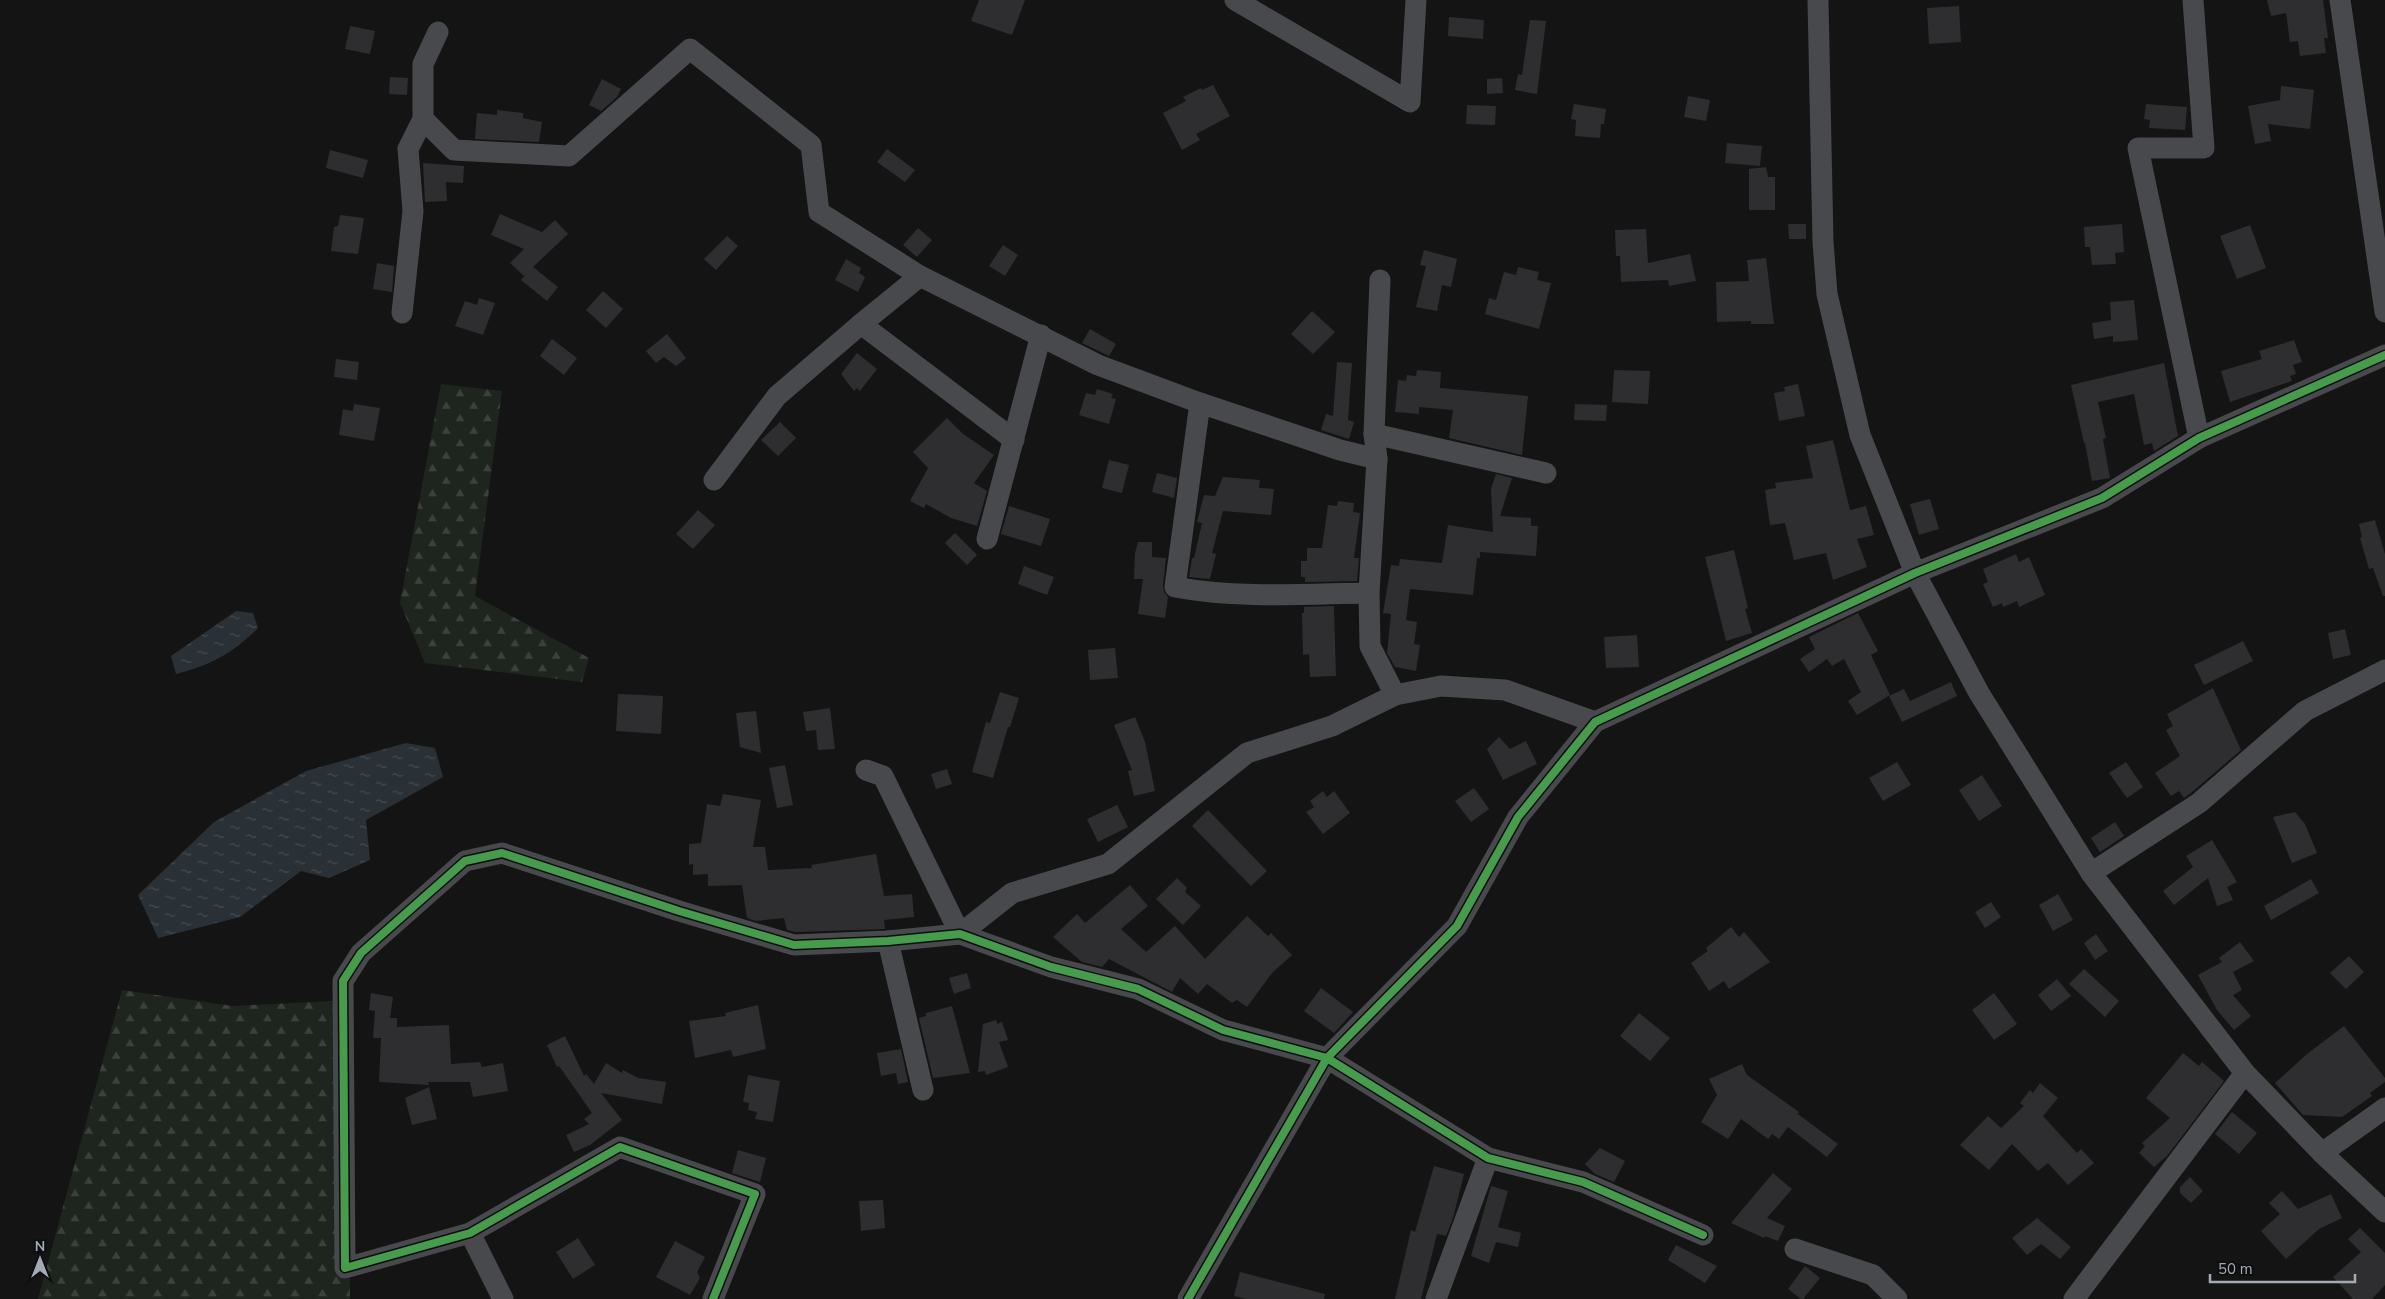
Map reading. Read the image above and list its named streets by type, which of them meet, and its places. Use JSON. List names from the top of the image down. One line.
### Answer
{"scale_bar":"50 m","north":"top"}
